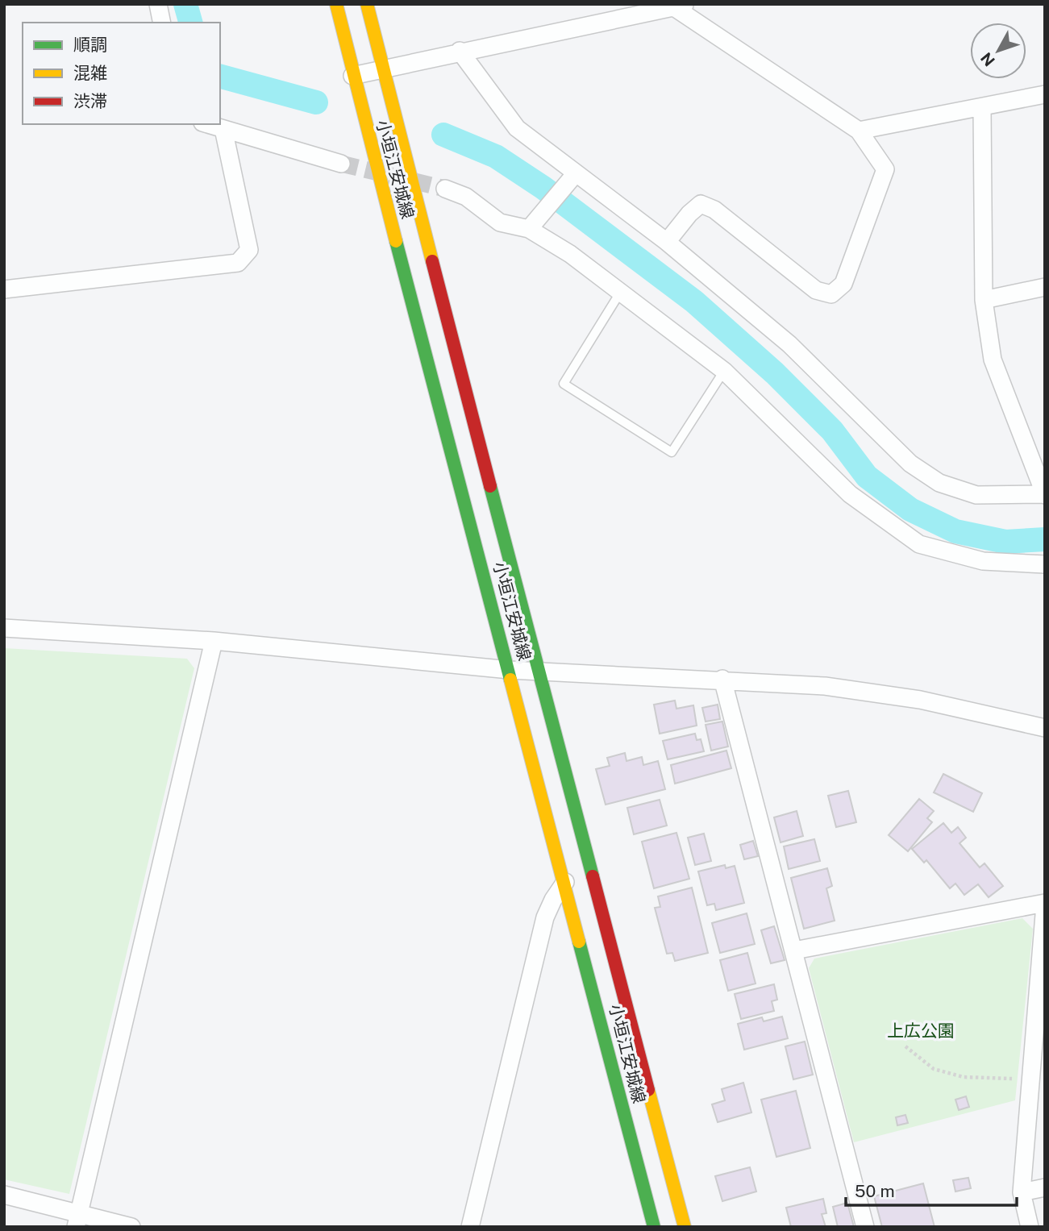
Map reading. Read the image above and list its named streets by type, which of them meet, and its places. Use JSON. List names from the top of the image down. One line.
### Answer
{"streets":{"main road":["小垣江安城線"]},"parks":["上広公園"],"legend":["順調","混雑","渋滞"],"scale_bar":"50 m","north":"bottom left"}
